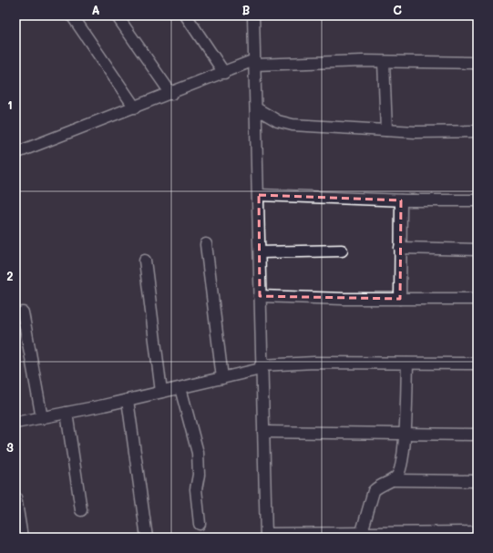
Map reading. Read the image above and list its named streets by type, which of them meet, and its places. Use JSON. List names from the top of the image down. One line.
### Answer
{"grid":{"columns":["A","B","C"],"rows":["1","2","3"]}}
